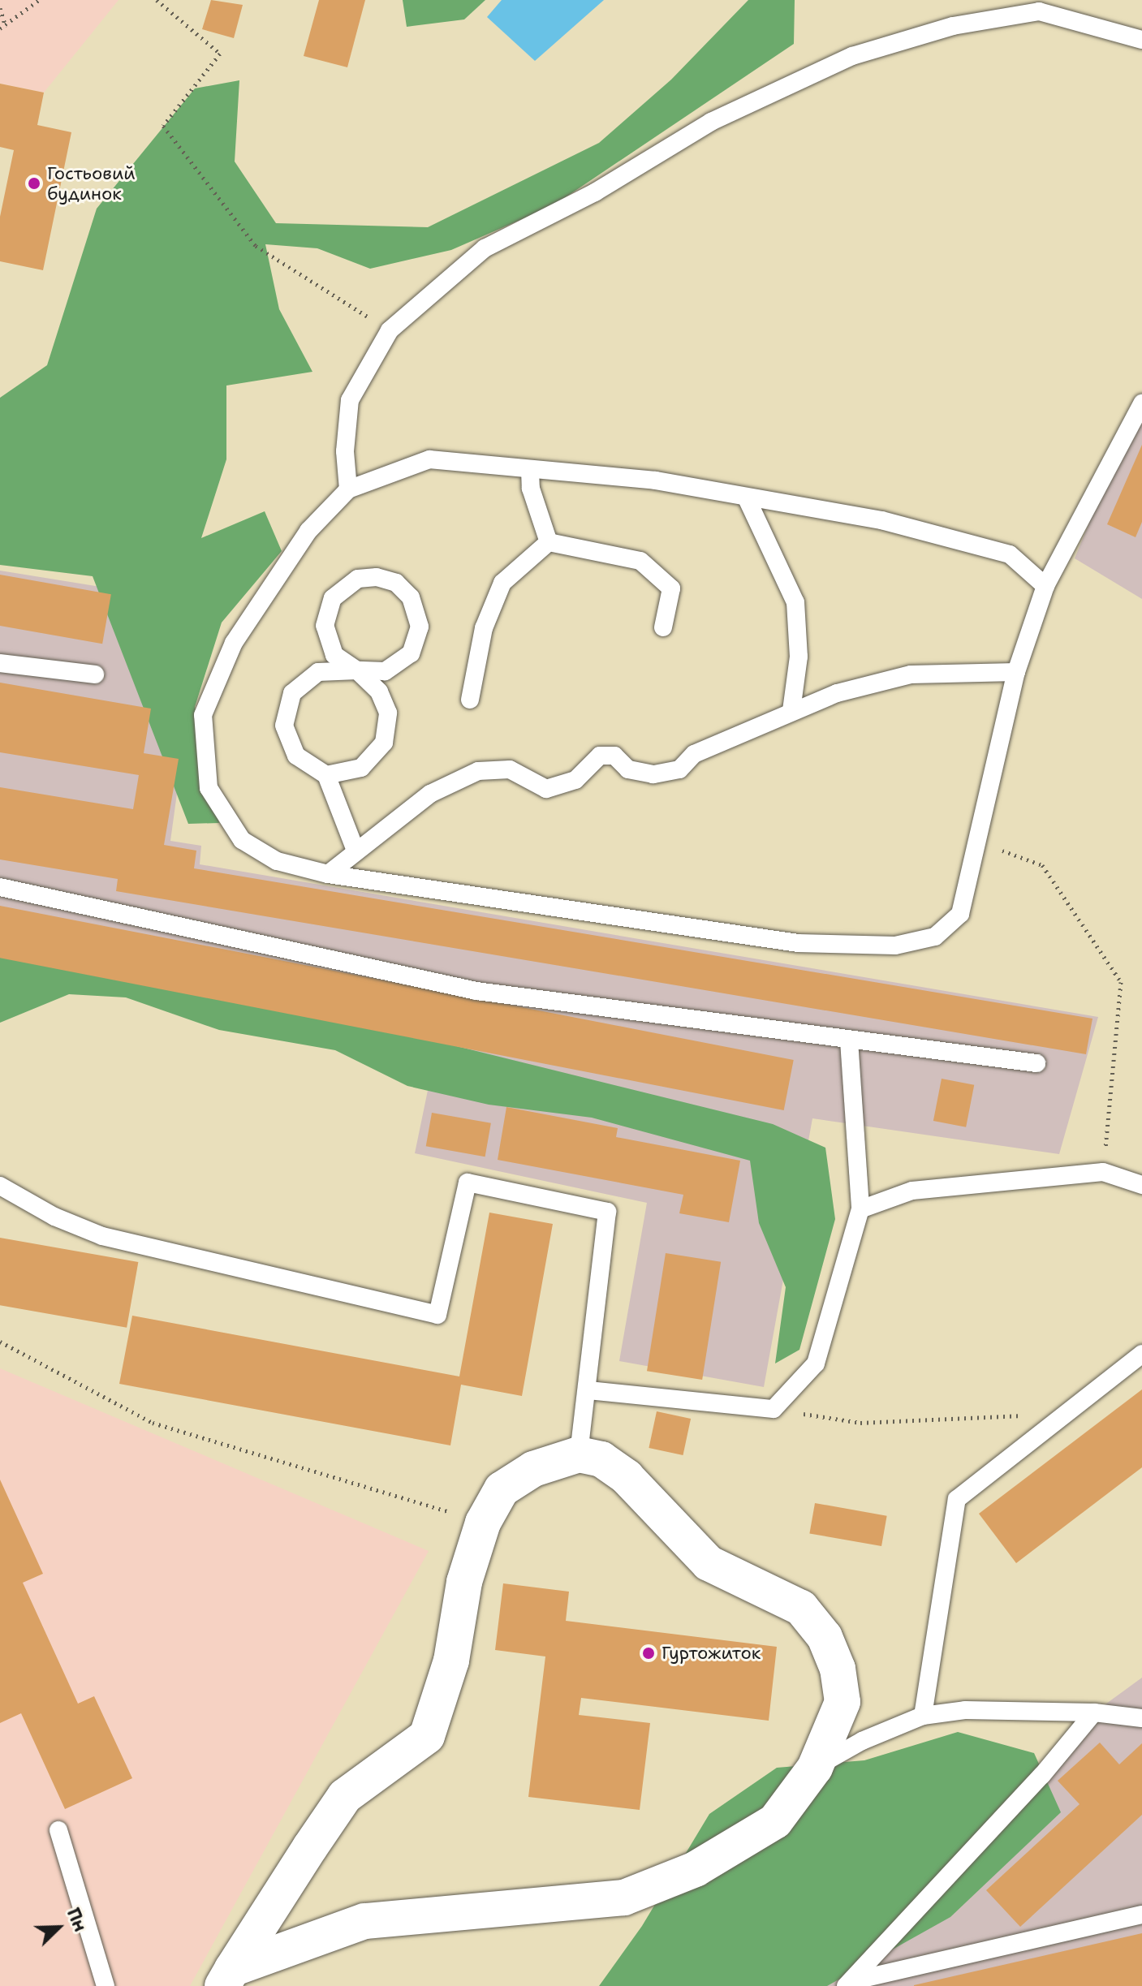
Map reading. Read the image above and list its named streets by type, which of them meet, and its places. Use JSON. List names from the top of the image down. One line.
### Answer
{"places":["Гостьовий будинок","Гуртожиток"],"north":"top right"}
